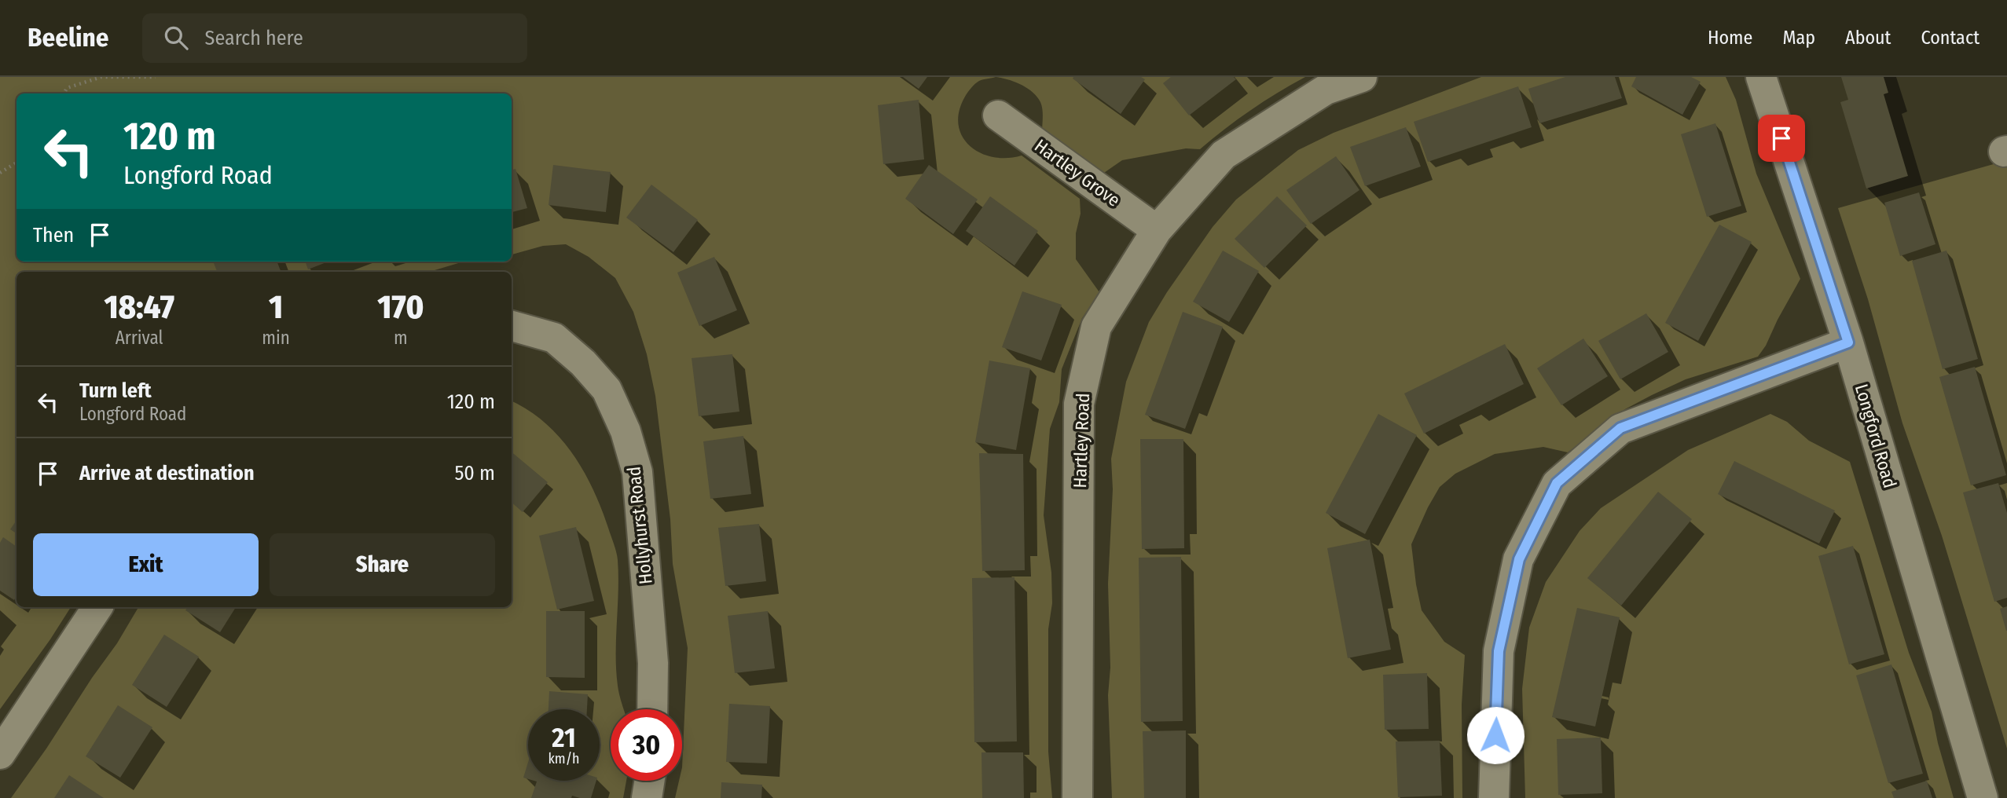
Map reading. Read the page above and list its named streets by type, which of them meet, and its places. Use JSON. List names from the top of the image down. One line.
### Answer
{"streets":{"street":["Hartley Grove","Longford Road","Hartley Road","Hollyhurst Road"]},"crossings":[["Hartley Grove","Hartley Road"]],"page":{"header":"Beeline","search":"Search here","nav":["Home","Map","About","Contact"],"turn":["120 m","Longford Road"],"then":"Then","eta":["18:47","Arrival","1","min","170","m"],"list":[{"name":"Turn left","note":"Longford Road","value":"120 m"},{"name":"Arrive at destination","value":"50 m"}],"buttons":["Exit","Share"],"speed":"21 km/h","limit":"30"}}
